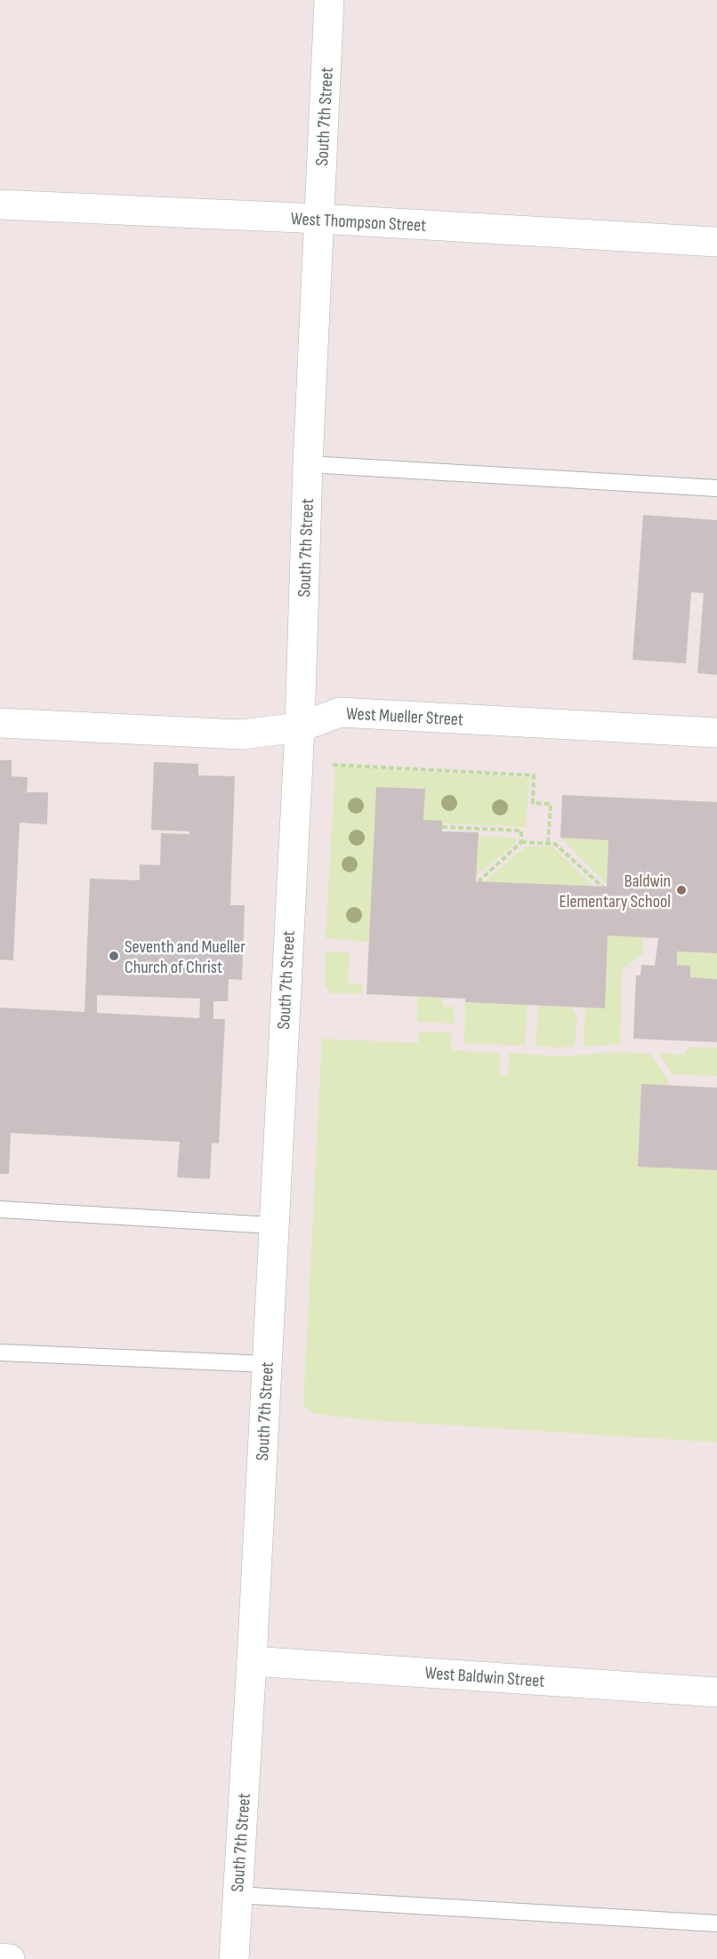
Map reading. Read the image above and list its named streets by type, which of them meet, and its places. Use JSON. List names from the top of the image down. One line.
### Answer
{"streets":{"street":["South 7th Street","West Thompson Street","West Mueller Street","West Baldwin Street"]},"crossings":[["South 7th Street","West Thompson Street"],["South 7th Street","West Mueller Street"],["South 7th Street","West Baldwin Street"]],"places":["Baldwin Elementary School","Seventh and Mueller Church of Christ"]}
